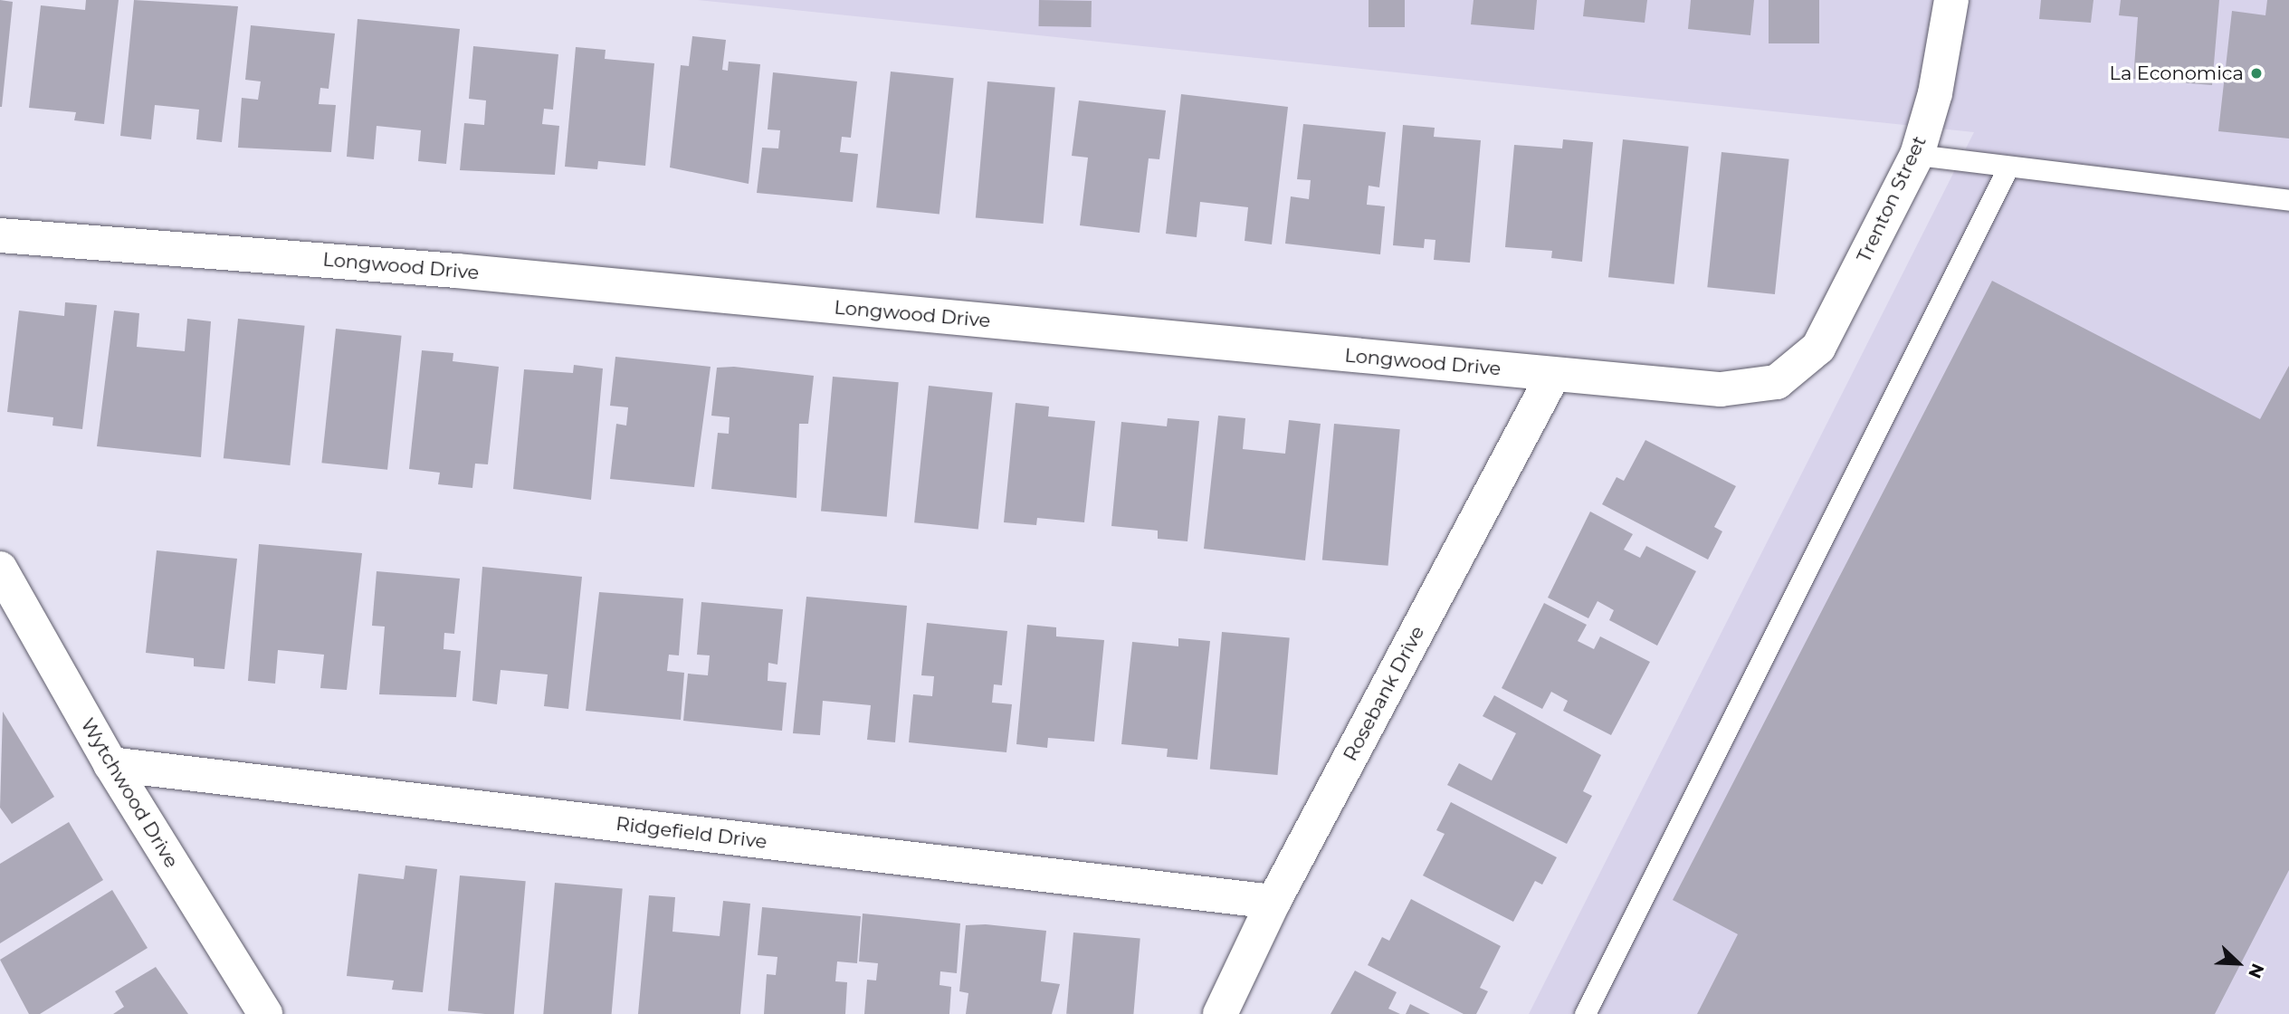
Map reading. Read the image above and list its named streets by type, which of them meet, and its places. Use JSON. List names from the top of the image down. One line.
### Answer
{"streets":{"street":["Trenton Street","Longwood Drive","Rosebank Drive","Wytchwood Drive","Ridgefield Drive"]},"crossings":[["Trenton Street","Longwood Drive"],["Longwood Drive","Rosebank Drive"],["Rosebank Drive","Ridgefield Drive"],["Wytchwood Drive","Ridgefield Drive"]],"places":["La Economica"],"north":"bottom right"}
